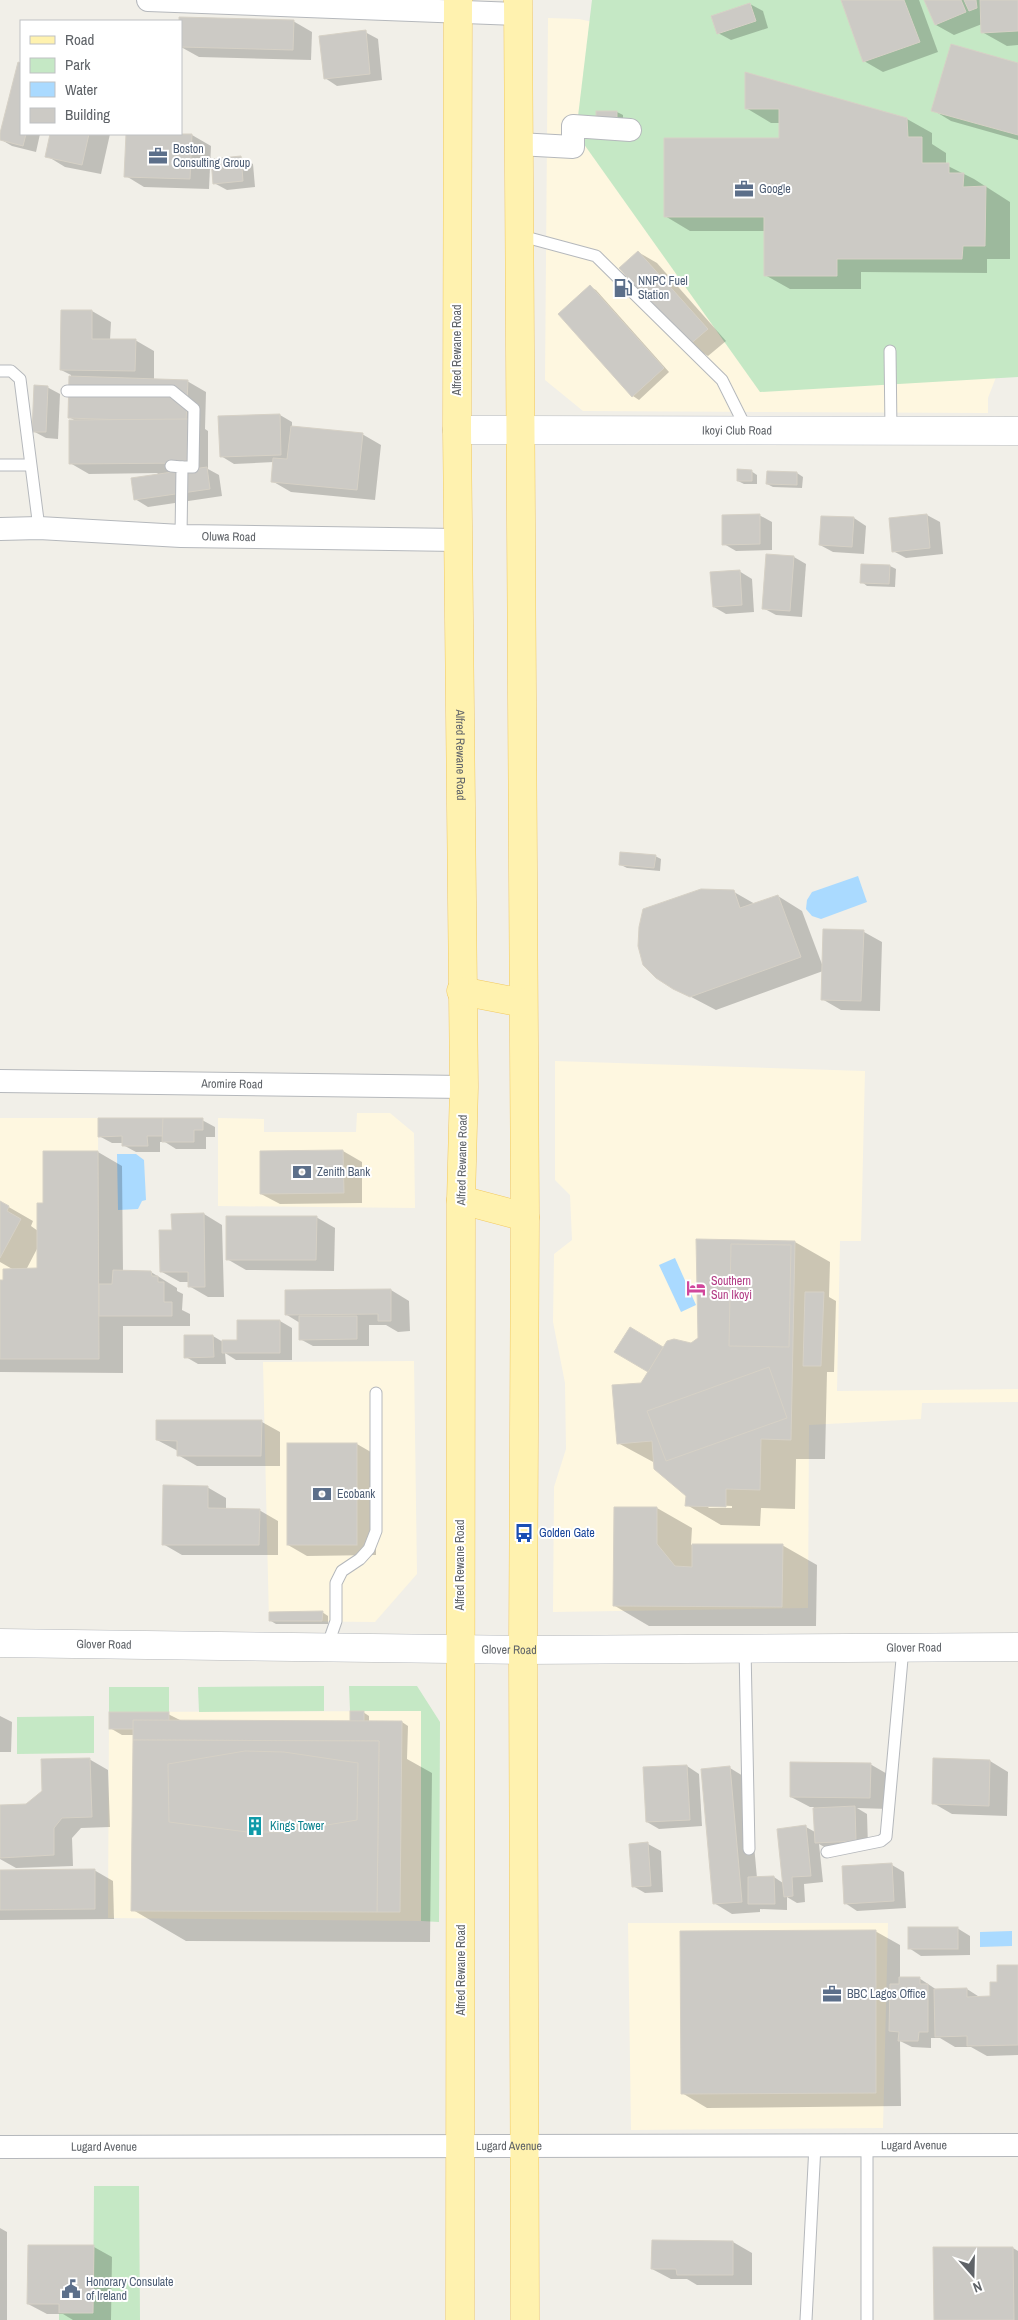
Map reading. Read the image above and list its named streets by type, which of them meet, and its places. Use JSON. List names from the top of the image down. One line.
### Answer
{"streets":{"main road":["Alfred Rewane Road"],"street":["Ikoyi Club Road","Oluwa Road","Aromire Road","Glover Road","Lugard Avenue"]},"crossings":[["Alfred Rewane Road","Ikoyi Club Road"],["Alfred Rewane Road","Oluwa Road"],["Alfred Rewane Road","Aromire Road"],["Alfred Rewane Road","Glover Road"],["Alfred Rewane Road","Lugard Avenue"]],"places":{"office":["Boston Consulting Group","Google","BBC Lagos Office"],"fuel station":["NNPC Fuel Station"],"bank":["Zenith Bank","Ecobank"],"hotel":["Southern Sun Ikoyi"],"bus stop":["Golden Gate"],"building":["Kings Tower"],"public building":["Honorary Consulate of Ireland"]},"legend":["Road","Park","Water","Building"],"north":"bottom"}
